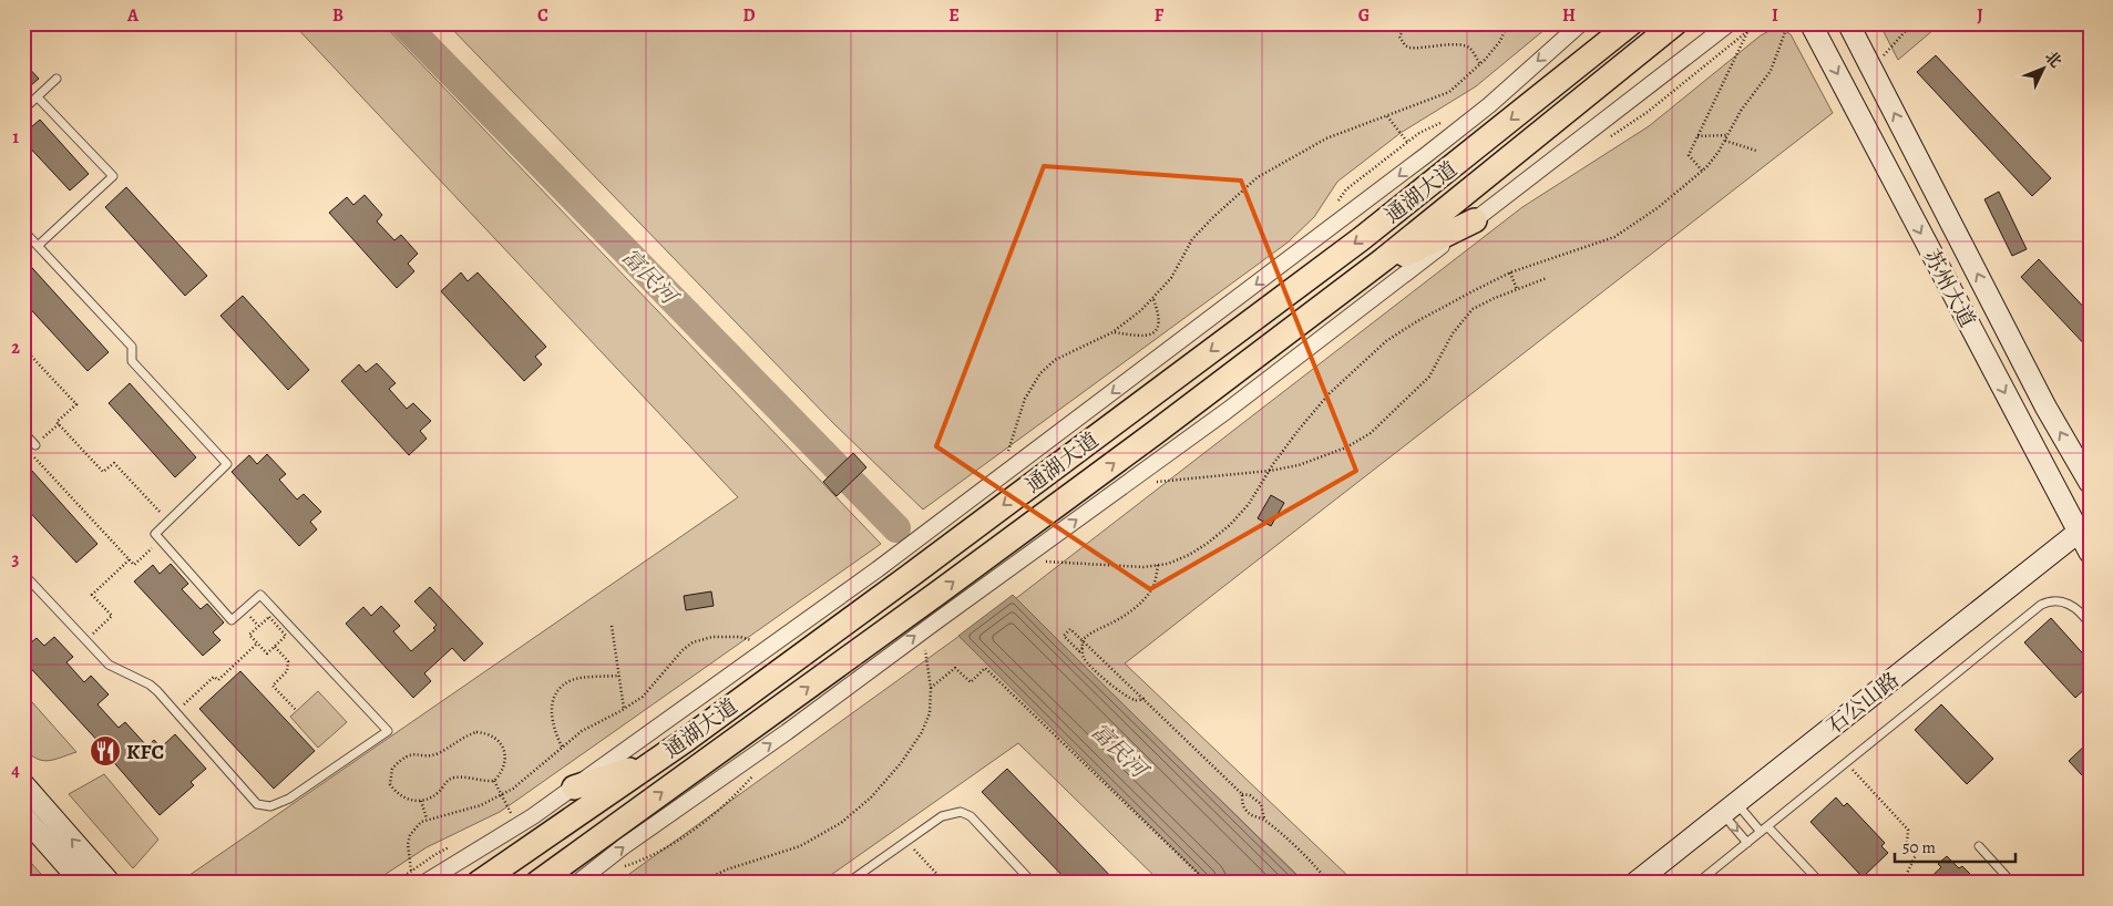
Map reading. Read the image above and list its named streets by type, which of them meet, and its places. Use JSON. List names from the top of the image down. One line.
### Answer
{"streets":{"main road":["通湖大道"],"street":["苏州大道","石公山路"]},"crossings":[["苏州大道","石公山路"]],"water":["富民河"],"places":{"restaurant":["KFC"]},"scale_bar":"50 m","north":"top right","grid":{"columns":["A","B","C","D","E","F","G","H","I","J"],"rows":["1","2","3","4"]}}
